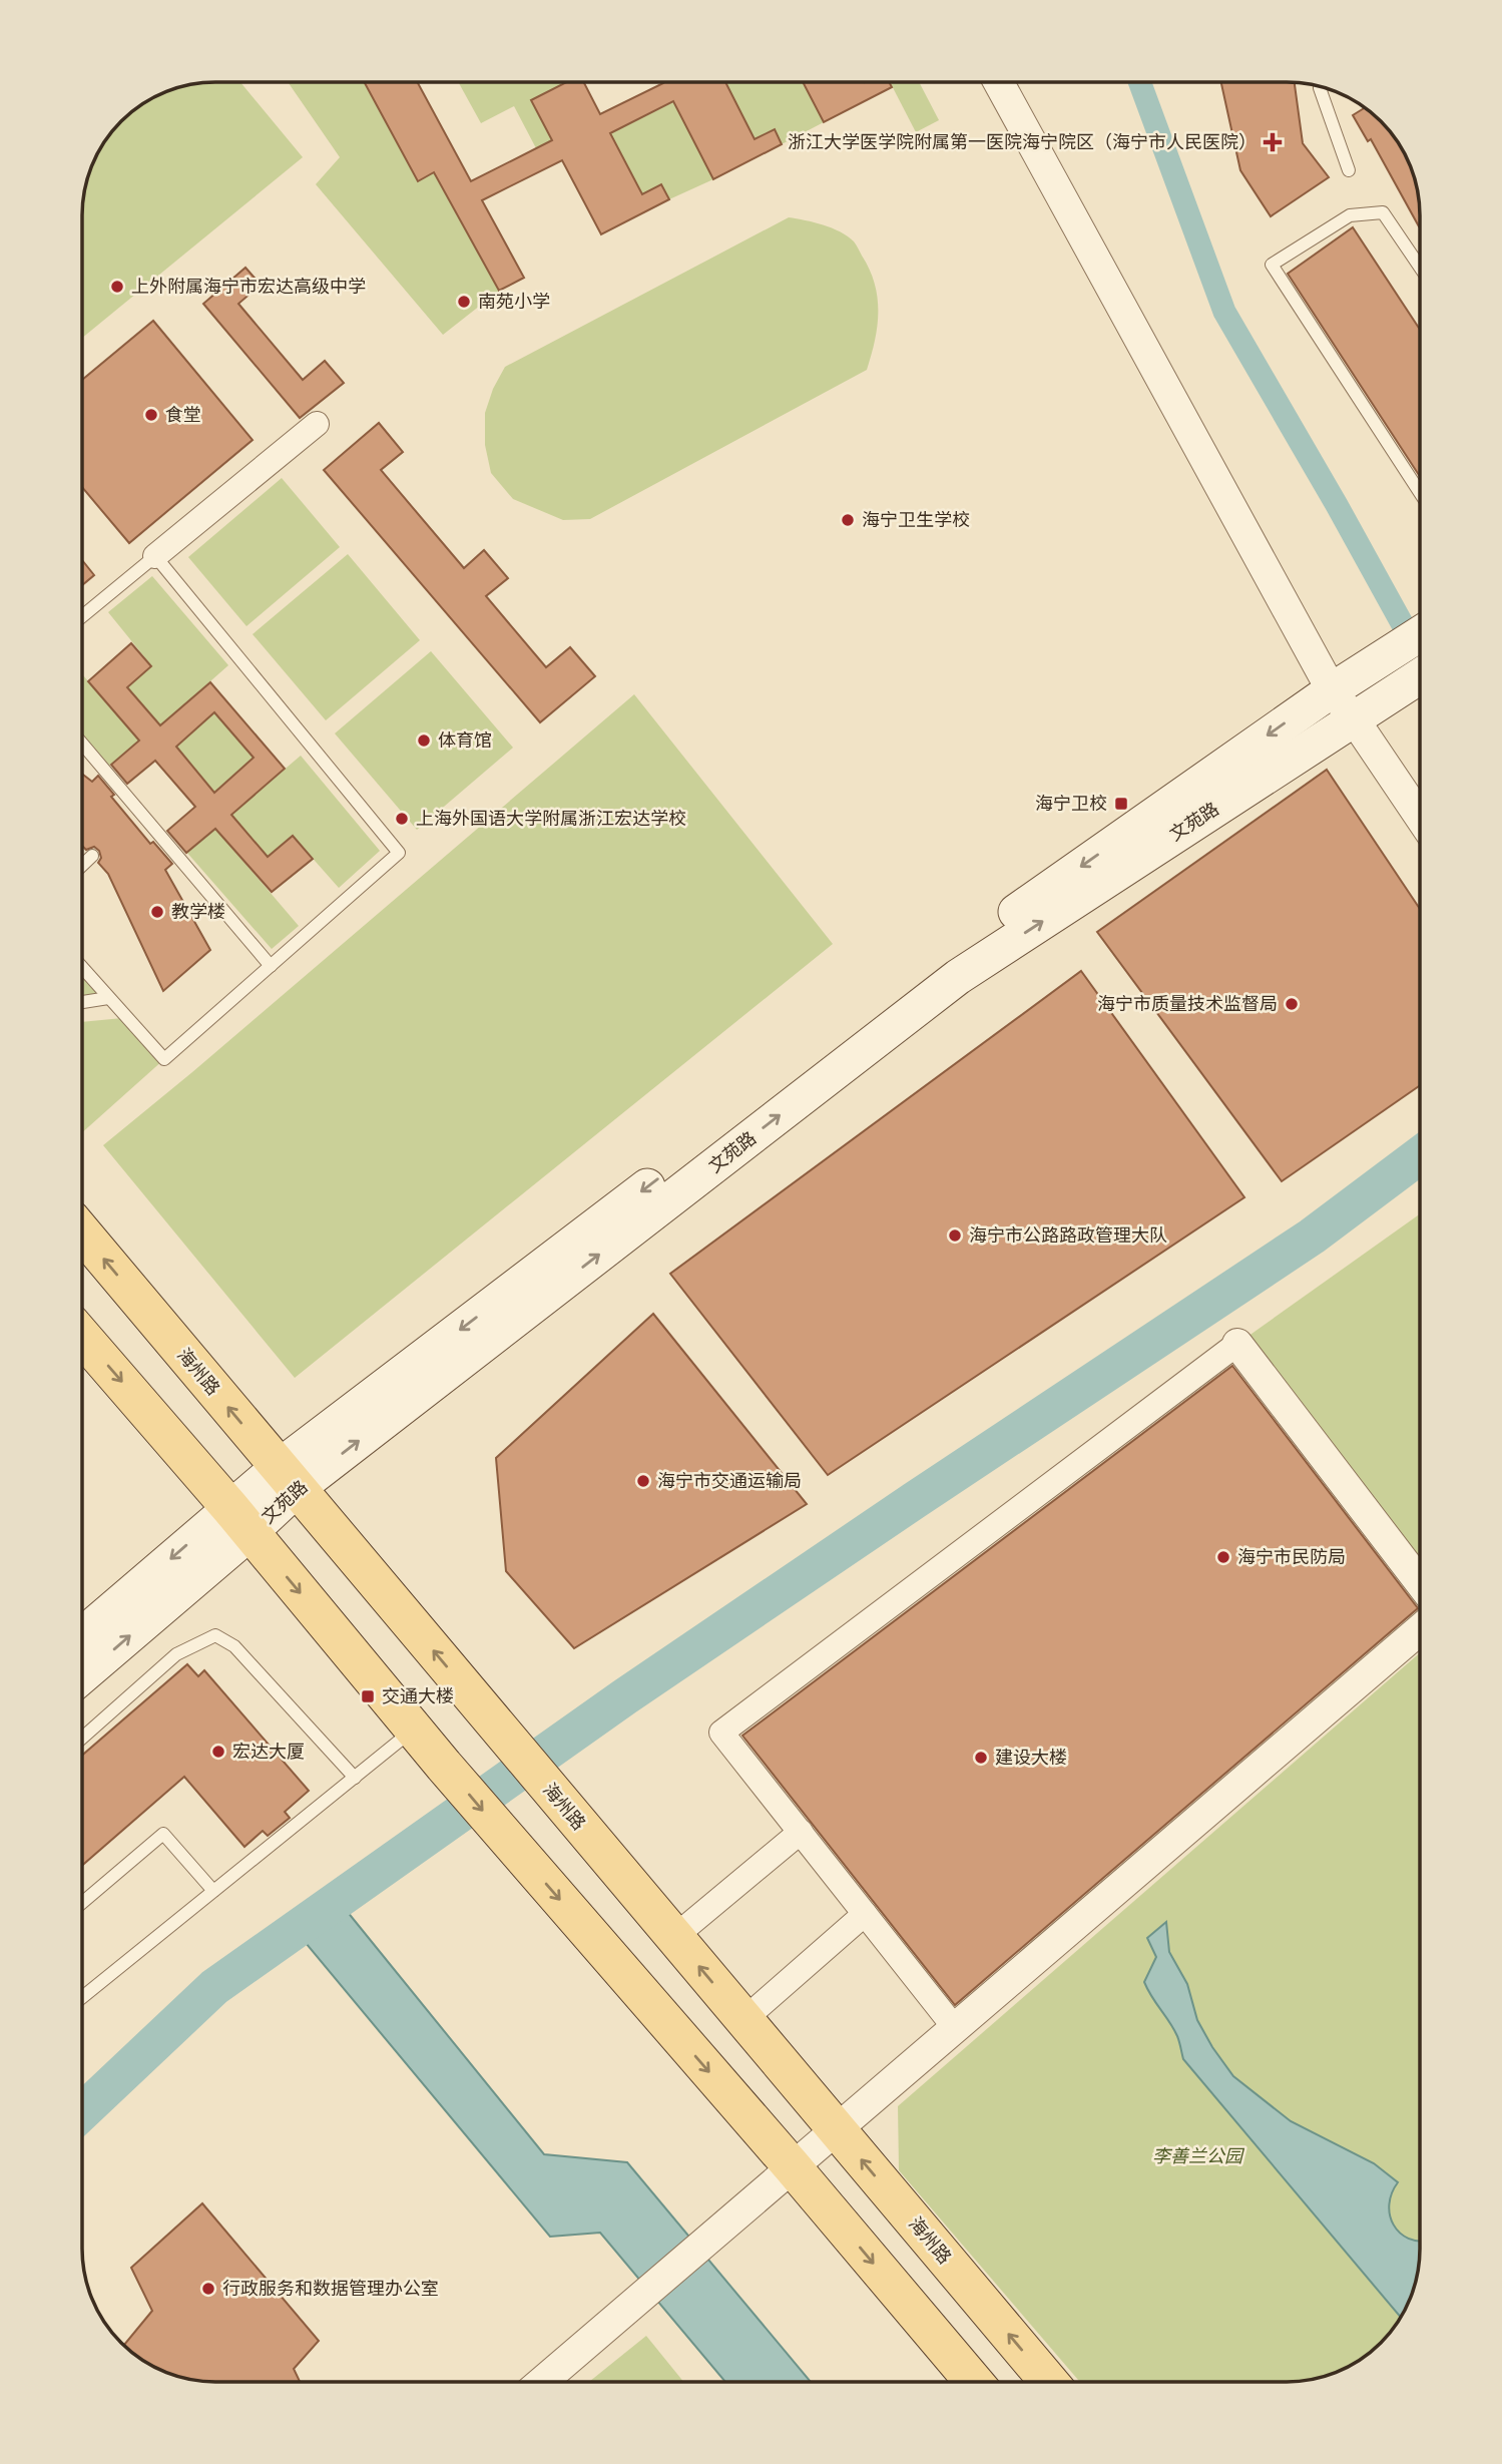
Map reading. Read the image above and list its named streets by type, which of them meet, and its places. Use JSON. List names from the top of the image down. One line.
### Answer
{"streets":{"main road":["文苑路","海州路"]},"crossings":[["文苑路","海州路"]],"parks":["李善兰公园"],"places":{"health":["浙江大学医学院附属第一医院海宁院区（海宁市人民医院）"],"other":["上外附属海宁市宏达高级中学","南苑小学","食堂","海宁卫生学校","体育馆","上海外国语大学附属浙江宏达学校","教学楼","海宁市质量技术监督局","海宁市公路路政管理大队","海宁市交通运输局","海宁市民防局","宏达大厦","建设大楼","行政服务和数据管理办公室"],"transit":["海宁卫校","交通大楼"]}}
